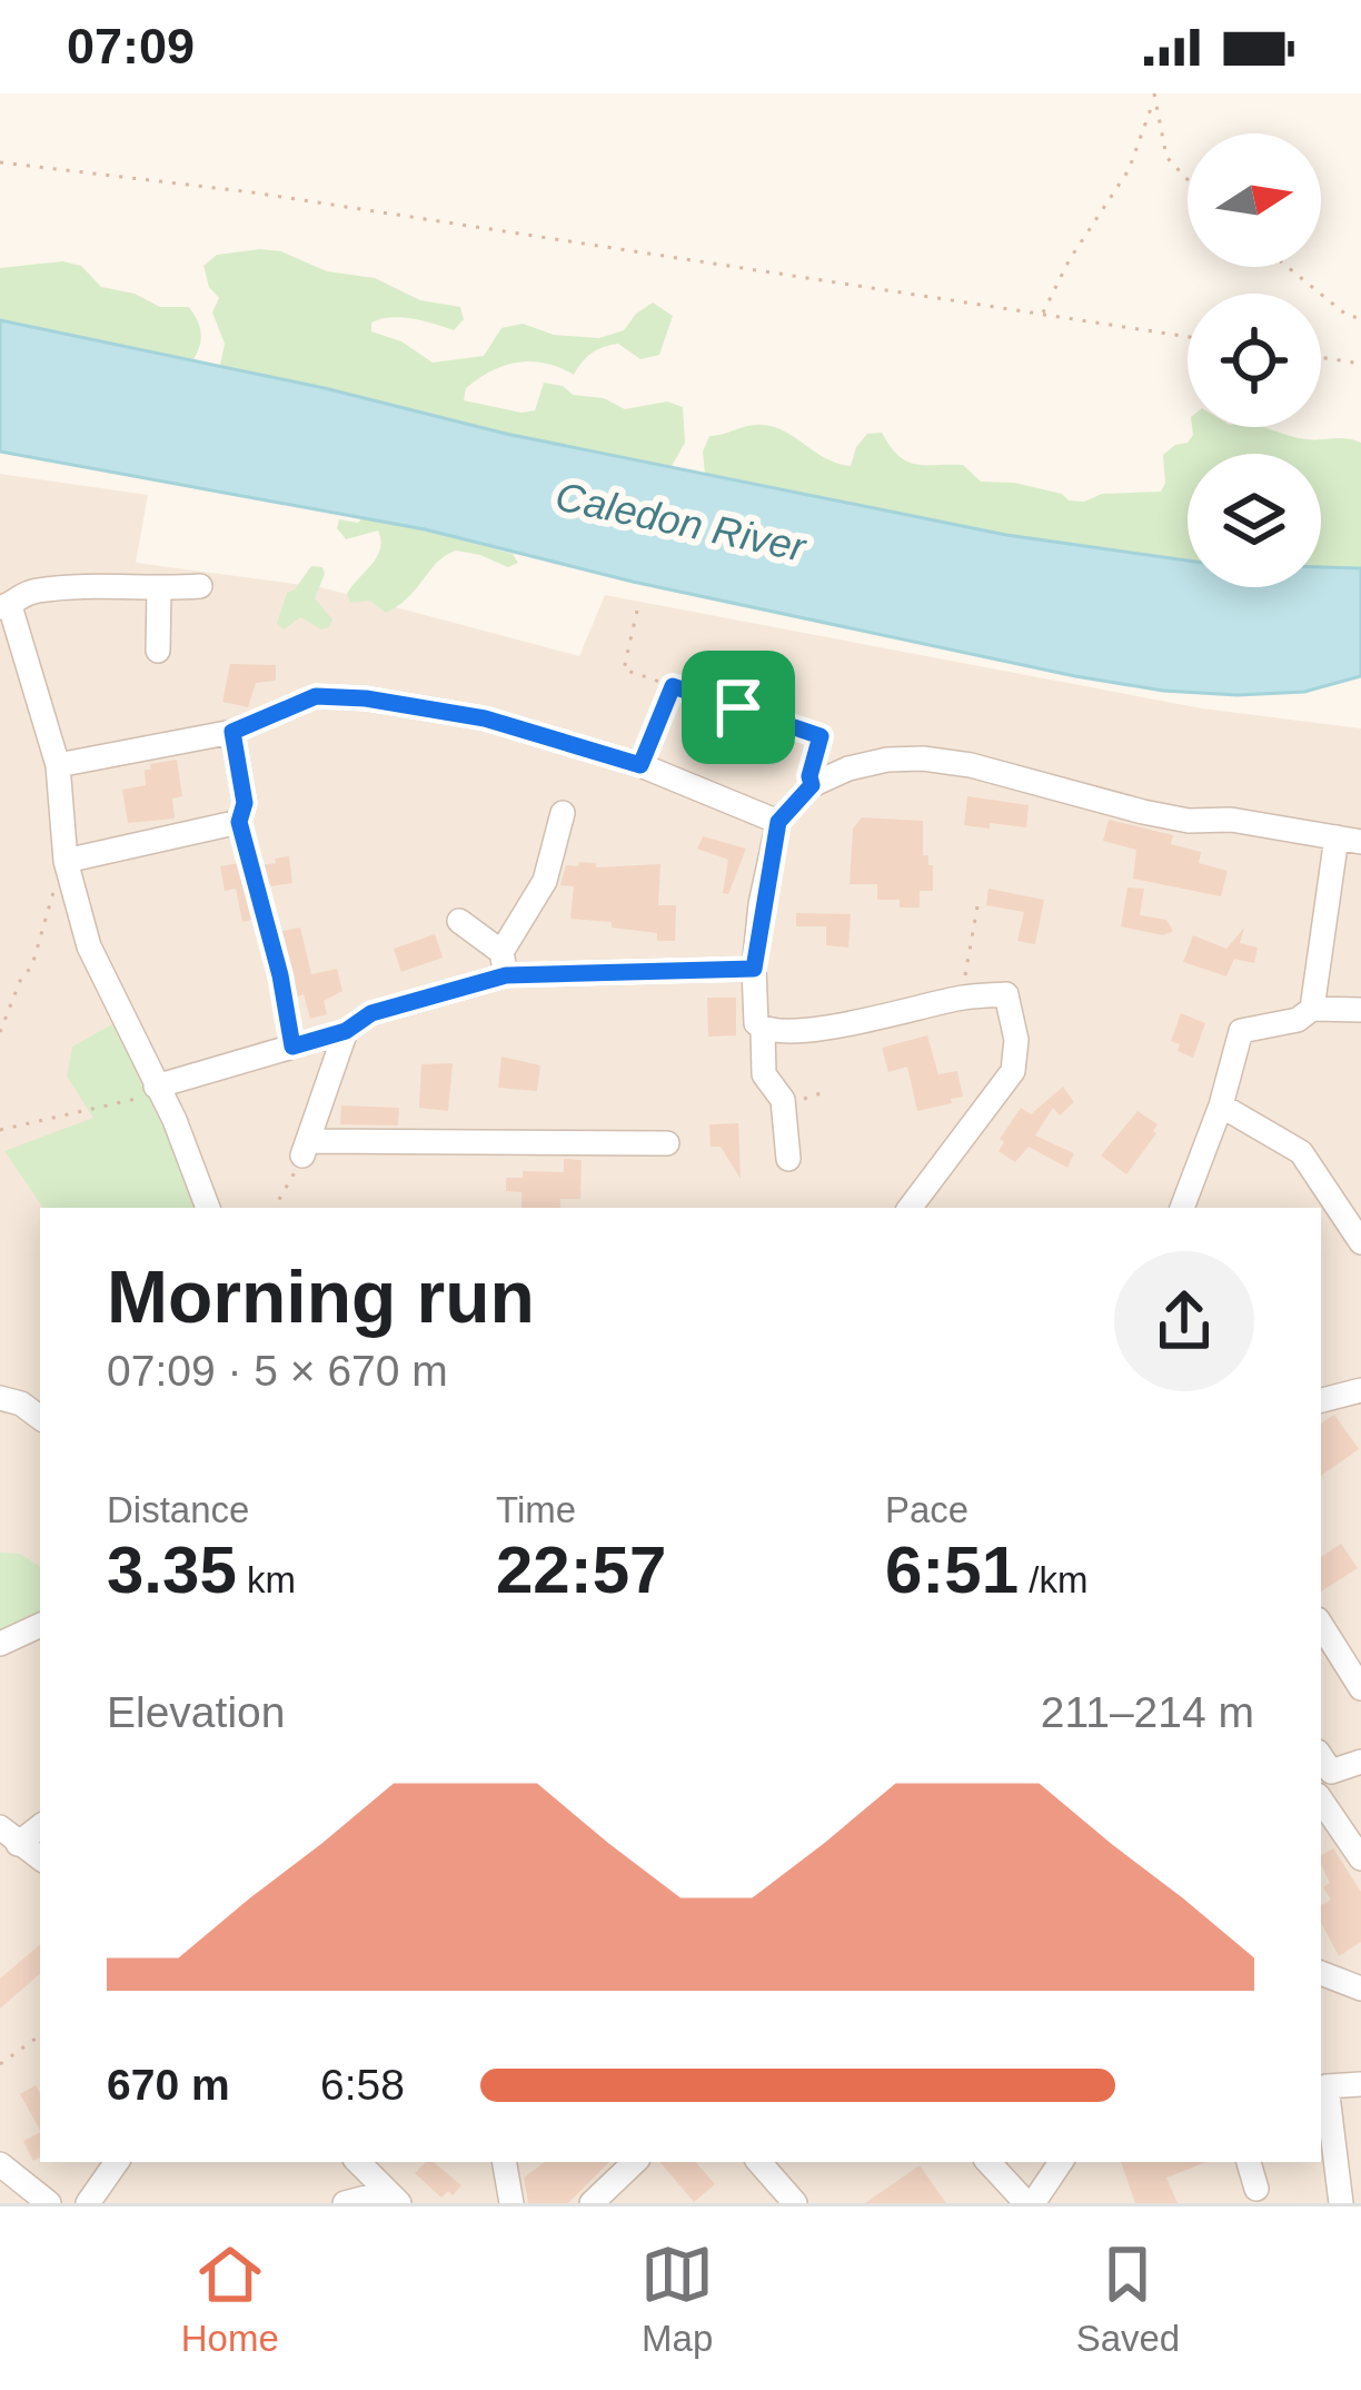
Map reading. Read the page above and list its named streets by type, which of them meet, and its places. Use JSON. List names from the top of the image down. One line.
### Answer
{"water":["Caledon River"],"north":"right","page":{"status":"07:09","heading":["Morning run","07:09 · 5 × 670 m"],"stats":[["Distance","3.35 km"],["Time","22:57"],["Pace","6:51 /km"]],"chart":["Elevation","211–214 m"],"list":[{"name":"670 m","note":"6:58"}],"tabs":["Home","Map","Saved"]}}
